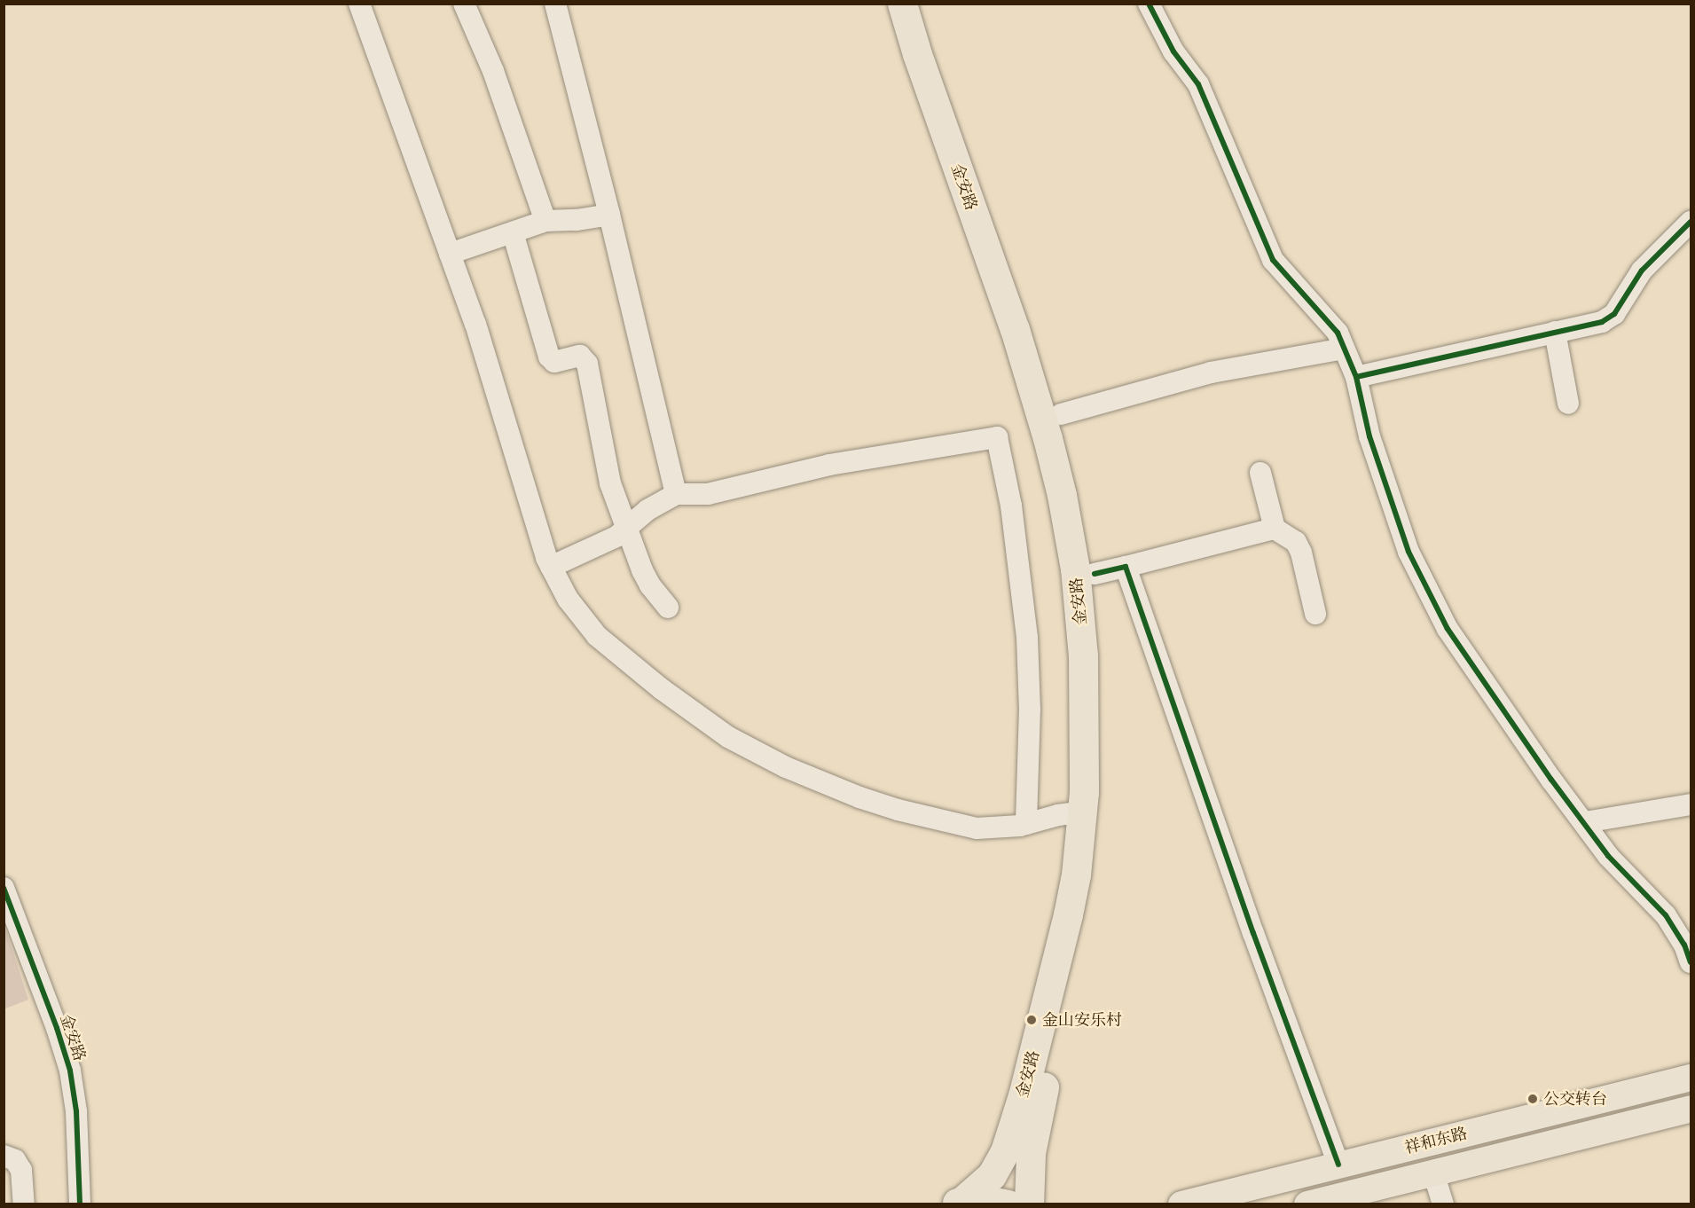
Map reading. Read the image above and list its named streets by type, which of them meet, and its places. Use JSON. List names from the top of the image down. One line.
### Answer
{"streets":{"highway":["金安路"],"main road":["祥和东路"]},"places":["金山安乐村","公交转台"]}
